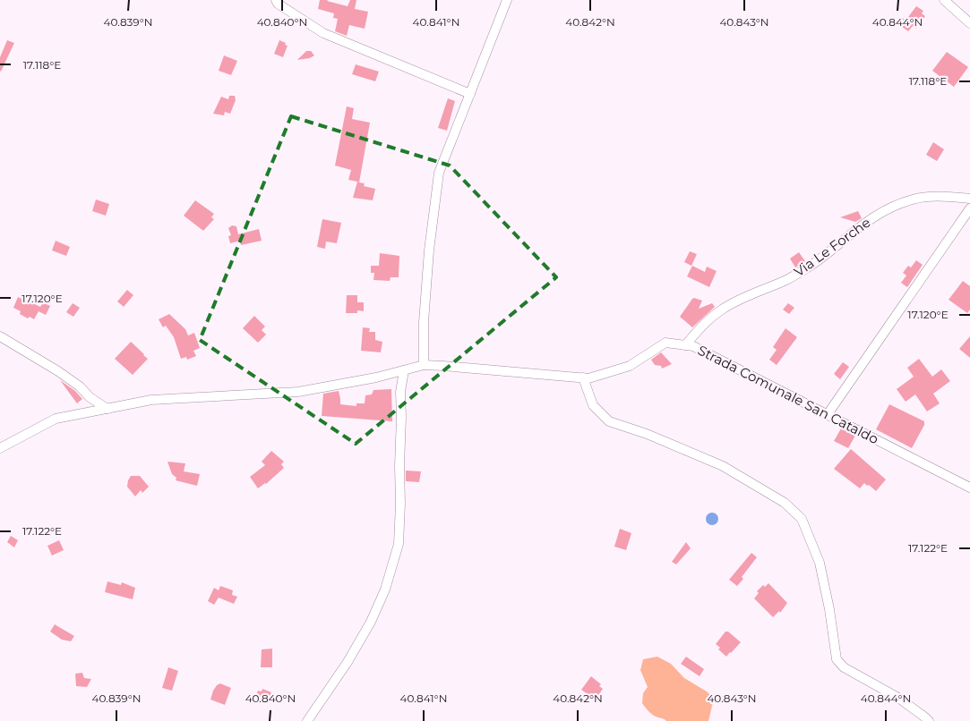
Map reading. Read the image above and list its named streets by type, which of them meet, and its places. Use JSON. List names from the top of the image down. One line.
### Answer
{"streets":{"street":["Via Le Forche","Strada Comunale San Cataldo"]},"crossings":[["Via Le Forche","Strada Comunale San Cataldo"]],"coordinates":["40.839°N","40.840°N","40.841°N","40.842°N","40.843°N","40.844°N","17.118°E","17.120°E","17.122°E"]}
